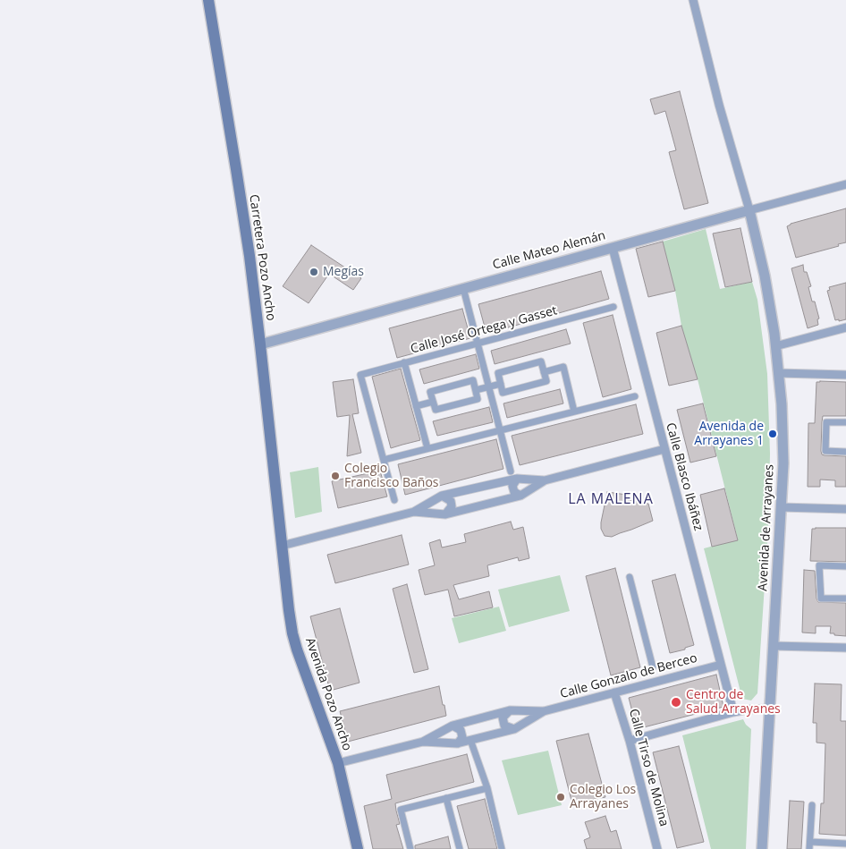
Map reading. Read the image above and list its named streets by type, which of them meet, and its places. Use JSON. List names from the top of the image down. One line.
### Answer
{"streets":{"main road":["Carretera Pozo Ancho","Avenida Pozo Ancho"],"street":["Calle Mateo Alemán","Calle José Ortega y Gasset","Calle Blasco Ibáñez","Avenida de Arrayanes","Calle Gonzalo de Berceo","Calle Tirso de Molina"]},"crossings":[["Calle Mateo Alemán","Carretera Pozo Ancho"],["Calle Mateo Alemán","Calle Blasco Ibáñez"],["Calle Mateo Alemán","Avenida de Arrayanes"],["Carretera Pozo Ancho","Avenida Pozo Ancho"],["Calle Blasco Ibáñez","Calle Gonzalo de Berceo"],["Calle Gonzalo de Berceo","Avenida Pozo Ancho"],["Calle Gonzalo de Berceo","Calle Tirso de Molina"]],"districts":["LA MALENA"],"places":["Megías","Avenida de Arrayanes 1","Colegio Francisco Baños","Centro de Salud Arrayanes","Colegio Los Arrayanes"]}
